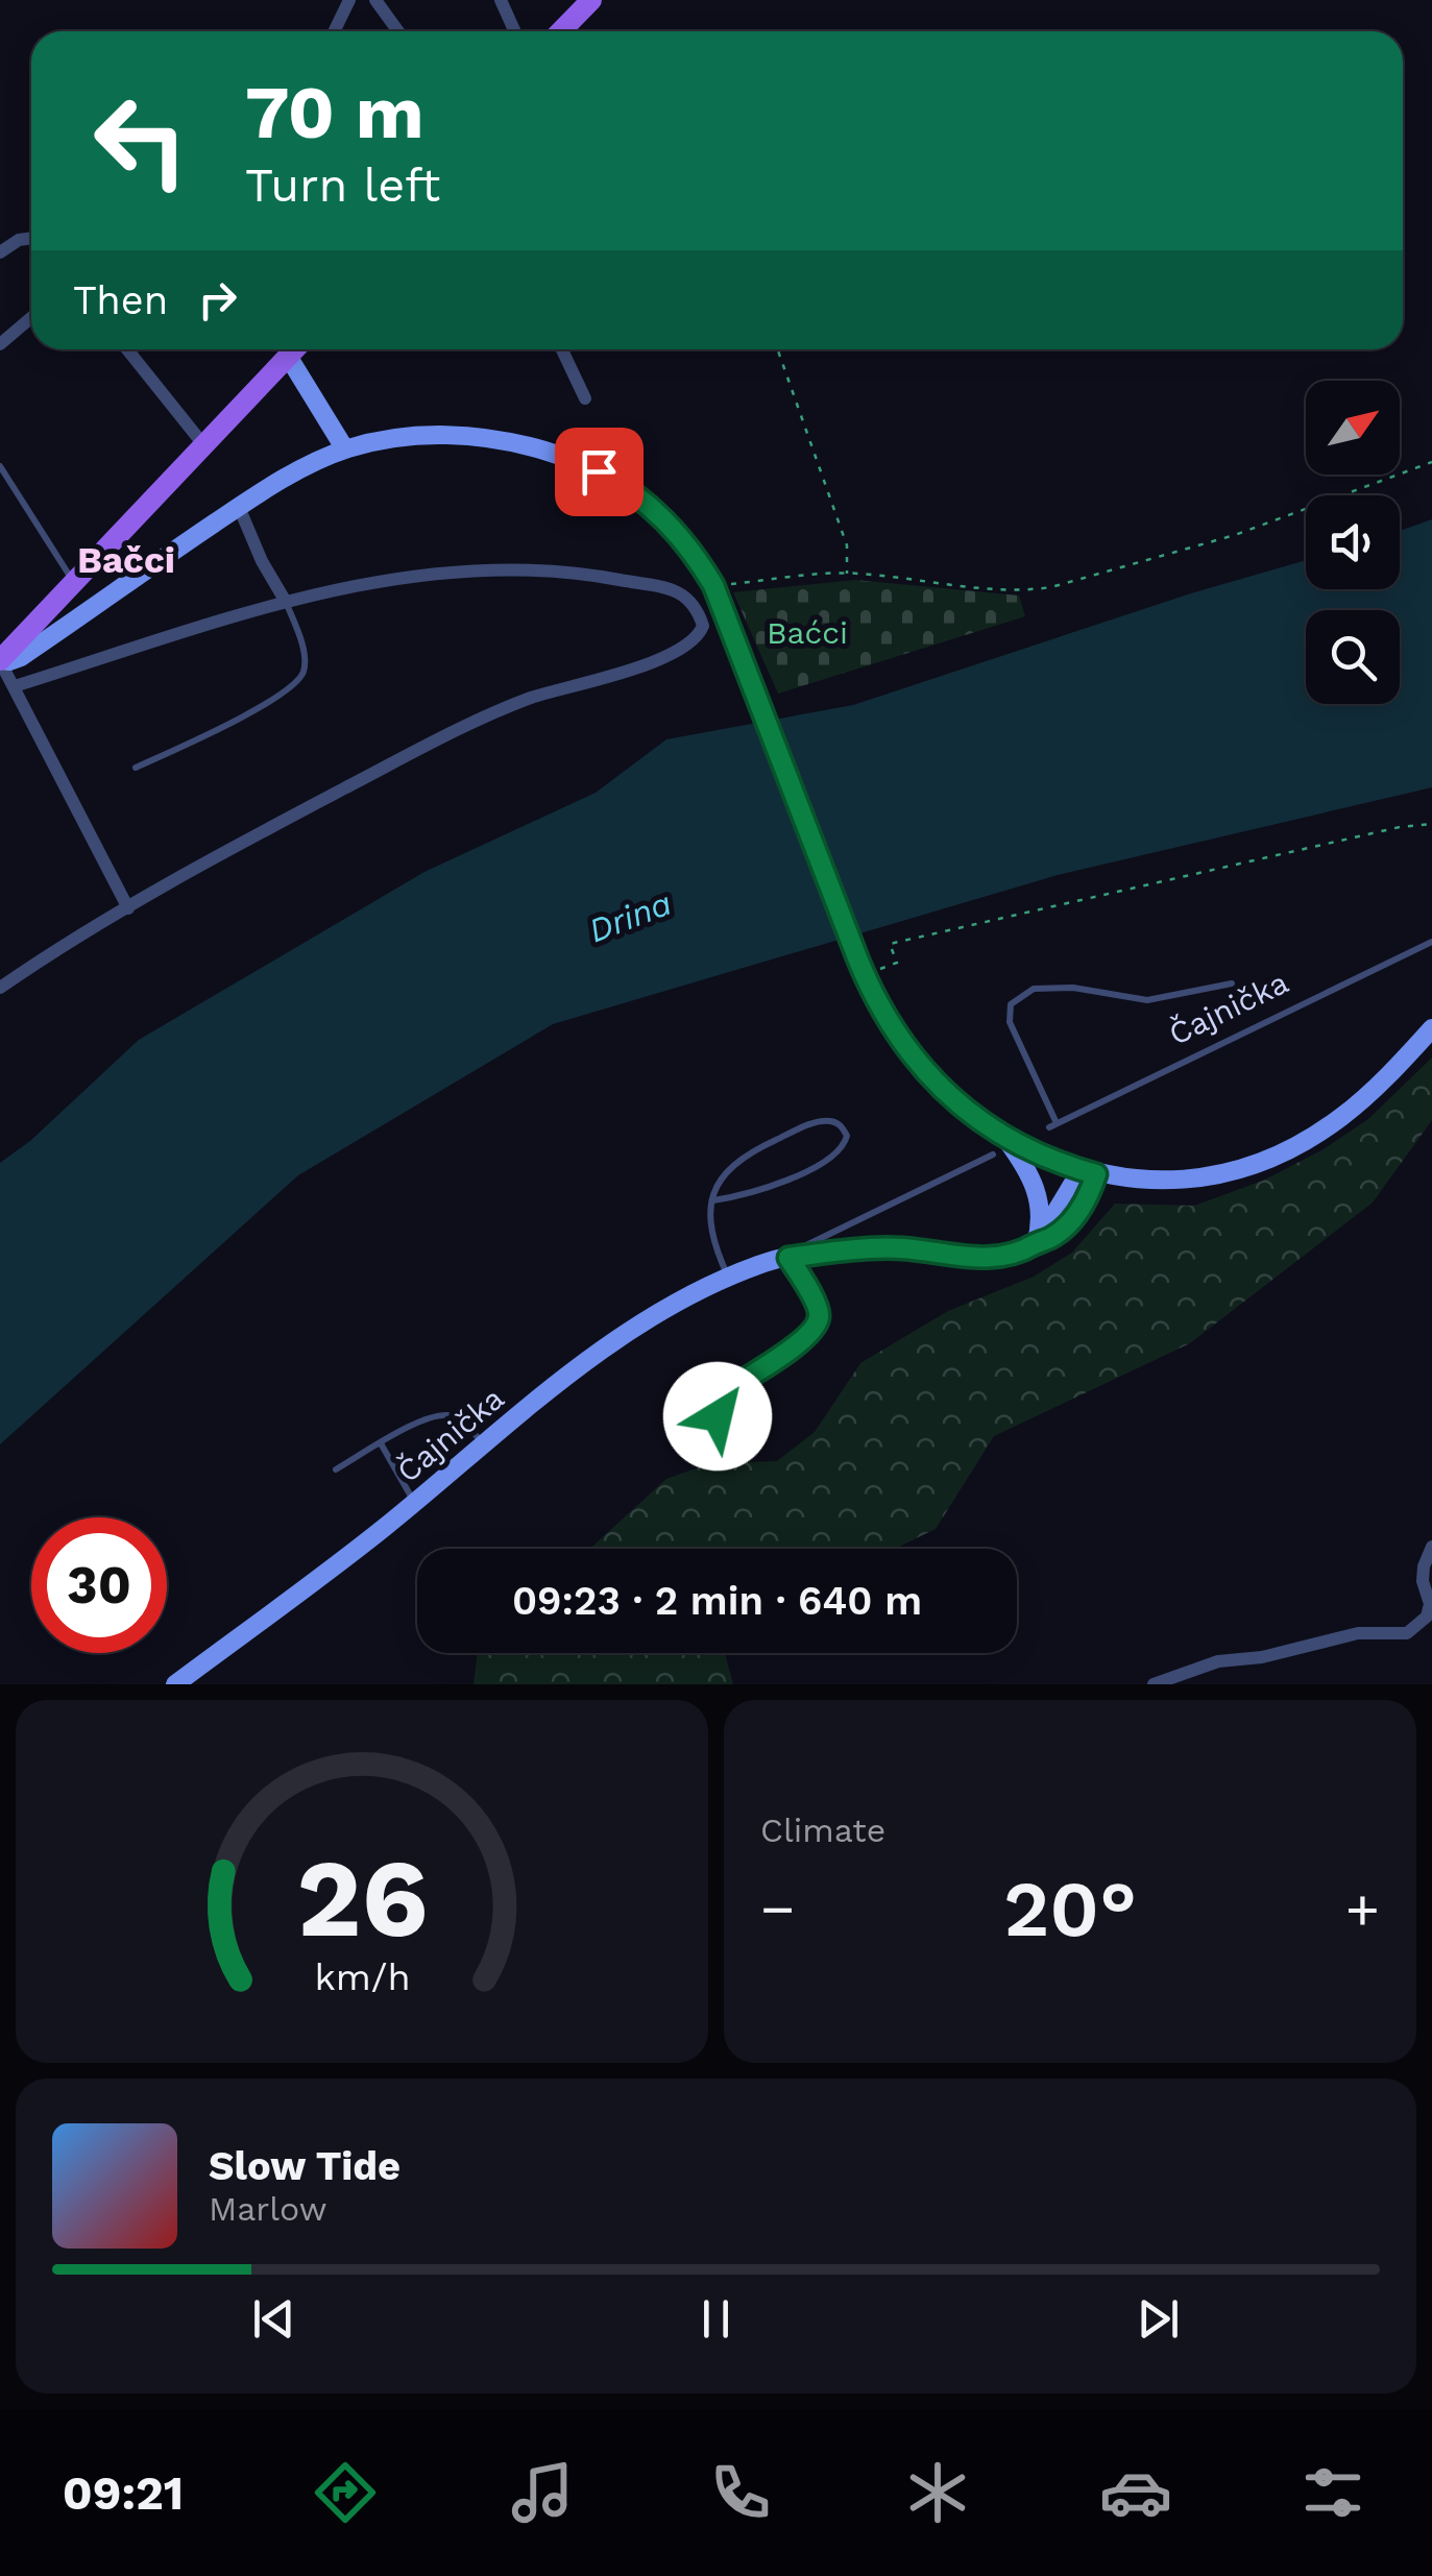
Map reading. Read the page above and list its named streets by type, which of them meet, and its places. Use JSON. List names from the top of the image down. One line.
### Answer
{"streets":{"main road":["Čajnička"]},"districts":["Bačci"],"water":["Drina"],"parks":["Baćci"],"north":"top right","page":{"turn":["70 m","Turn left"],"then":"Then","limit":"30","trip":"09:23 · 2 min · 640 m","tile":"Climate","heat":["−","20°","+"],"song":["Slow Tide","Marlow"],"tabs":"09:21","gauge":["26","km/h"]}}
